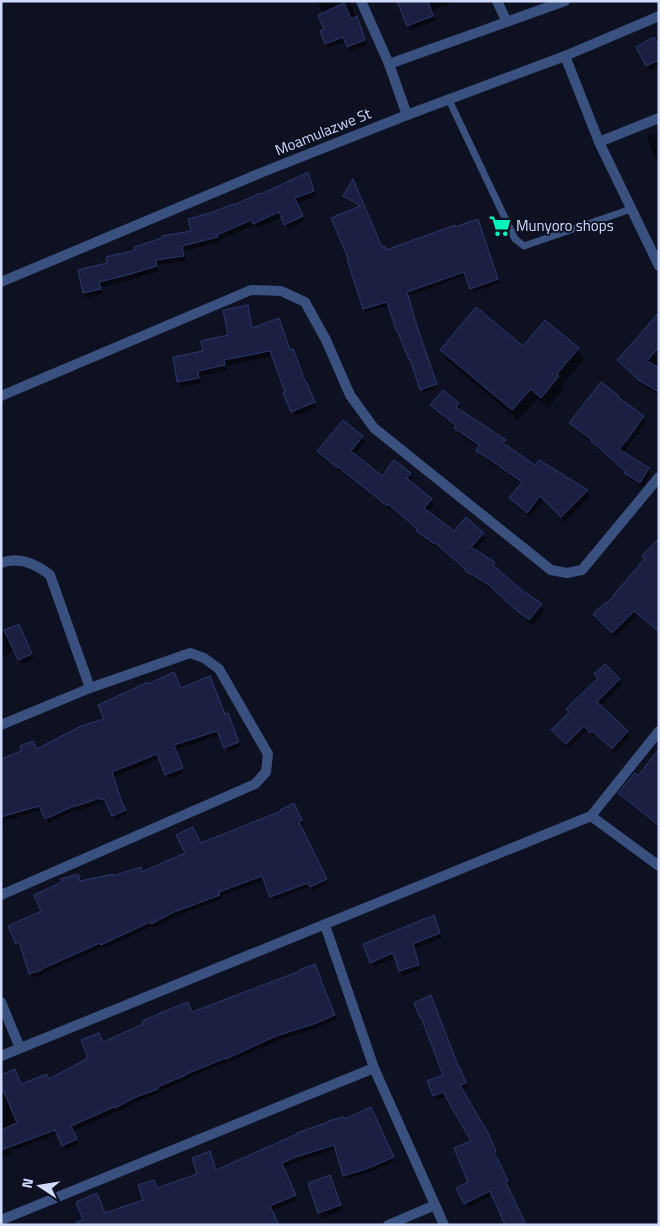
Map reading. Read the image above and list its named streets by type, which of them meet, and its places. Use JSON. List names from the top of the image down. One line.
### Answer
{"streets":{"street":["Moamulazwe St"]},"places":{"supermarket":["Munyoro shops"]},"north":"left"}
